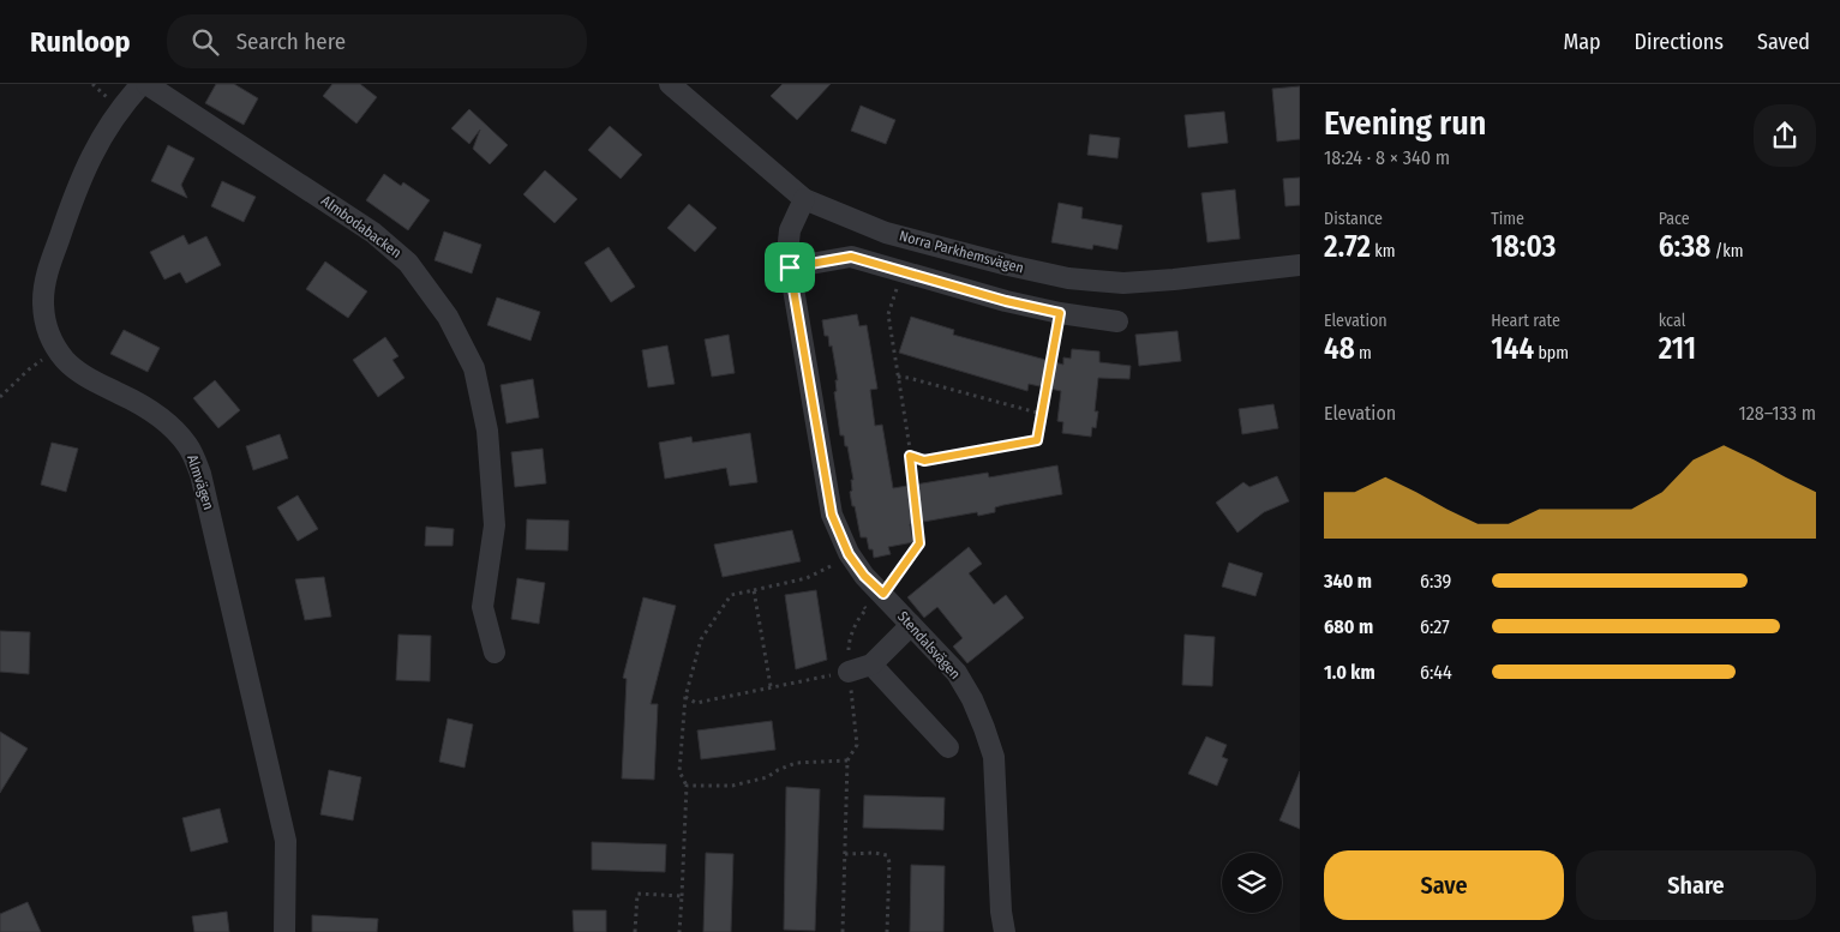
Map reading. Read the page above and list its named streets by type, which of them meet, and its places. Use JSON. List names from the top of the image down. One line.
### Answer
{"streets":{"street":["Almbodabacken","Norra Parkhemsvägen","Almvägen","Stendalsvägen"]},"crossings":[["Almbodabacken","Almvägen"],["Norra Parkhemsvägen","Stendalsvägen"]],"page":{"header":"Runloop","search":"Search here","nav":["Map","Directions","Saved"],"heading":["Evening run","18:24 · 8 × 340 m"],"stats":[["Distance","2.72 km"],["Time","18:03"],["Pace","6:38 /km"],["Elevation","48 m"],["Heart rate","144 bpm"],["kcal","211"]],"chart":["Elevation","128–133 m"],"list":[{"name":"340 m","note":"6:39"},{"name":"680 m","note":"6:27"},{"name":"1.0 km","note":"6:44"}],"buttons":["Save","Share"]}}
